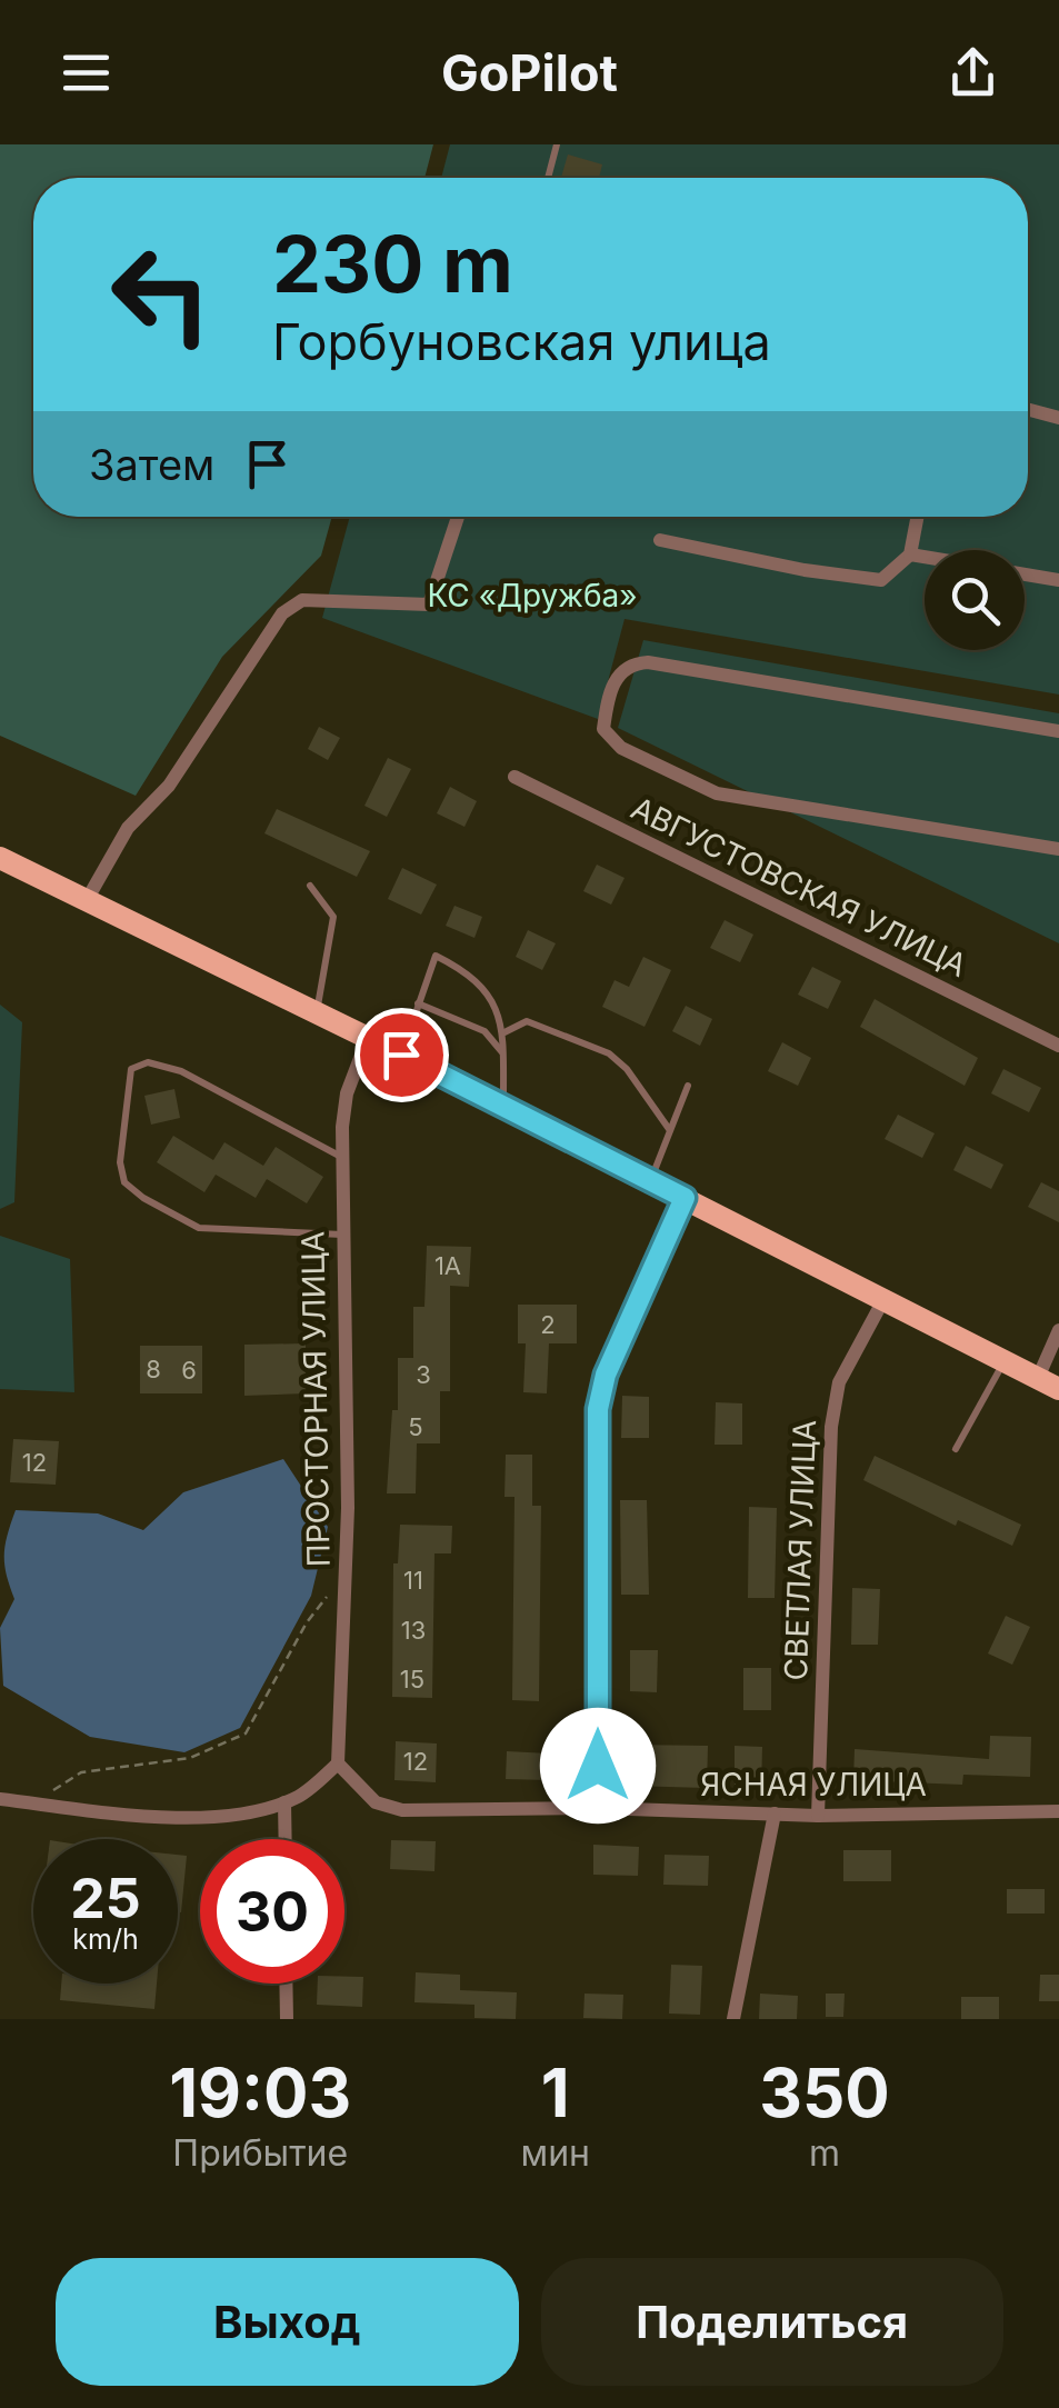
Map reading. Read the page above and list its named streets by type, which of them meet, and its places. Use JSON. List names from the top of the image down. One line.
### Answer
{"streets":{"street":["АВГУСТОВСКАЯ УЛИЦА","ПРОСТОРНАЯ УЛИЦА","СВЕТЛАЯ УЛИЦА","ЯСНАЯ УЛИЦА"]},"crossings":[["ПРОСТОРНАЯ УЛИЦА","ЯСНАЯ УЛИЦА"],["СВЕТЛАЯ УЛИЦА","ЯСНАЯ УЛИЦА"]],"parks":["КС «Дружба»"],"house_numbers":["1А","2","8","6","3","5","12","11","13","15","12"],"page":{"header":"GoPilot","turn":["230 m","Горбуновская улица"],"then":"Затем","speed":"25 km/h","limit":"30","eta":["19:03","Прибытие","1","мин","350","m"],"buttons":["Выход","Поделиться"]}}
